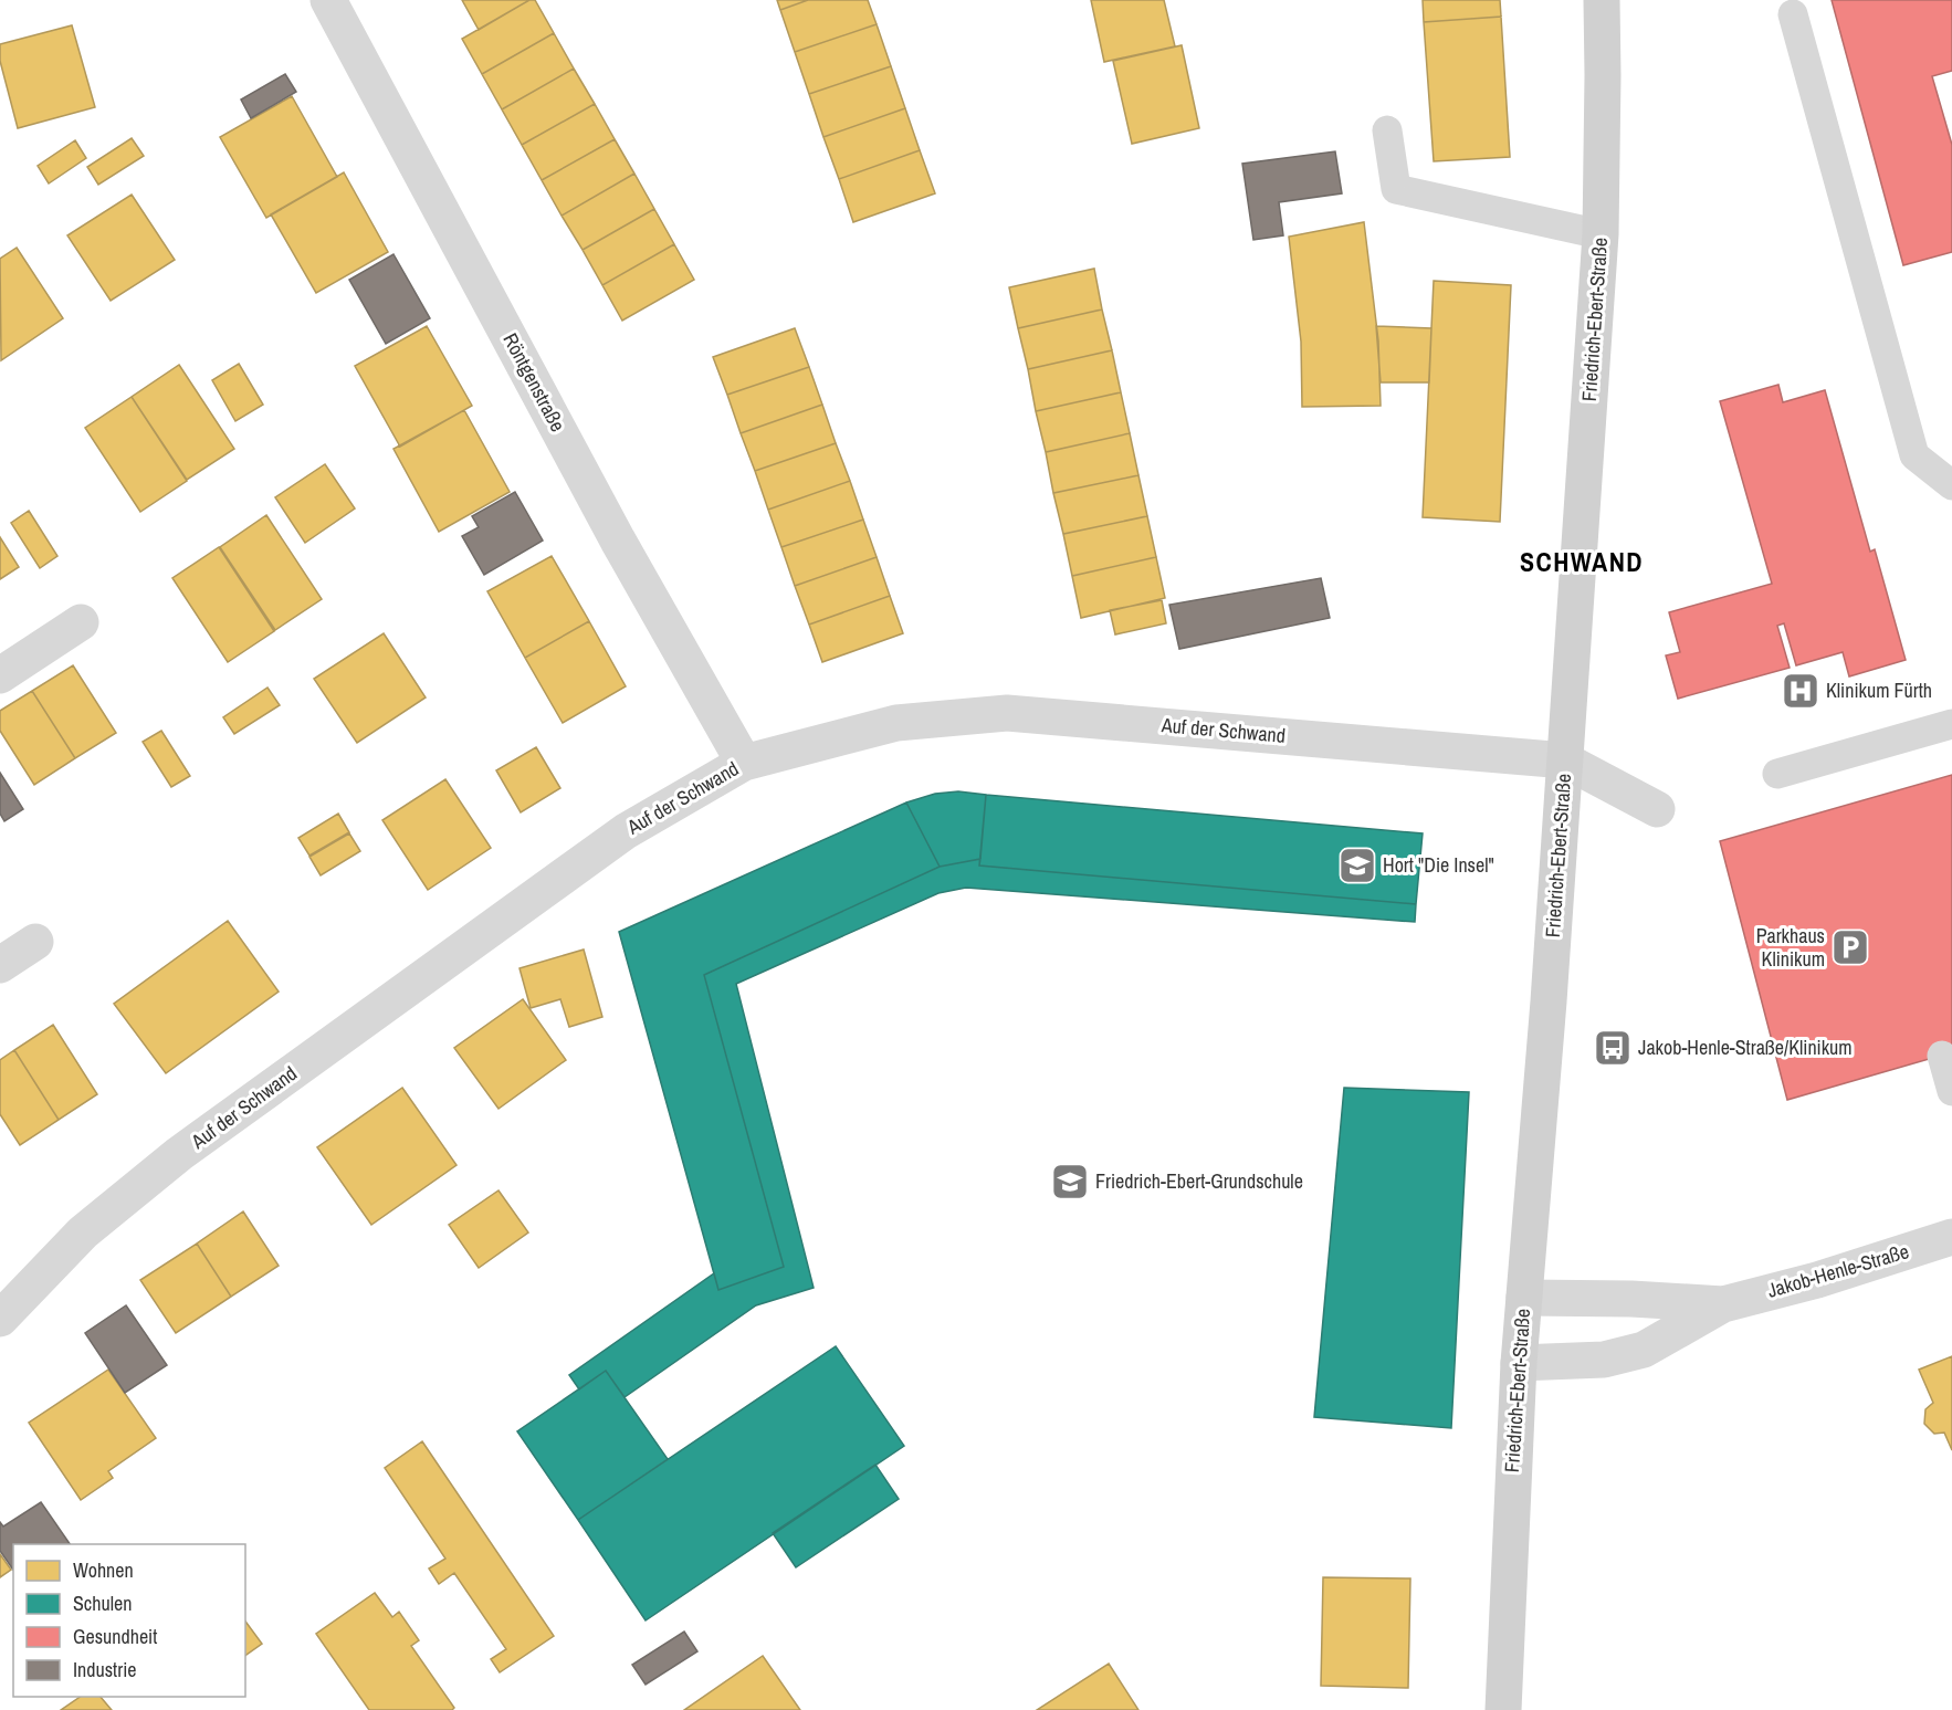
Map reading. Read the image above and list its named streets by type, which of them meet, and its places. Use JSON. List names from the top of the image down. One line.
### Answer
{"streets":{"street":["Friedrich-Ebert-Straße","Röntgenstraße","Auf der Schwand","Jakob-Henle-Straße"]},"crossings":[["Friedrich-Ebert-Straße","Auf der Schwand"],["Friedrich-Ebert-Straße","Jakob-Henle-Straße"],["Röntgenstraße","Auf der Schwand"]],"districts":["SCHWAND"],"places":{"hospital":["Klinikum Fürth"],"school or university":["Hort \"Die Insel\"","Friedrich-Ebert-Grundschule"],"parking":["Parkhaus Klinikum"],"bus stop":["Jakob-Henle-Straße/Klinikum"]},"legend":["Wohnen","Schulen","Gesundheit","Industrie"]}
